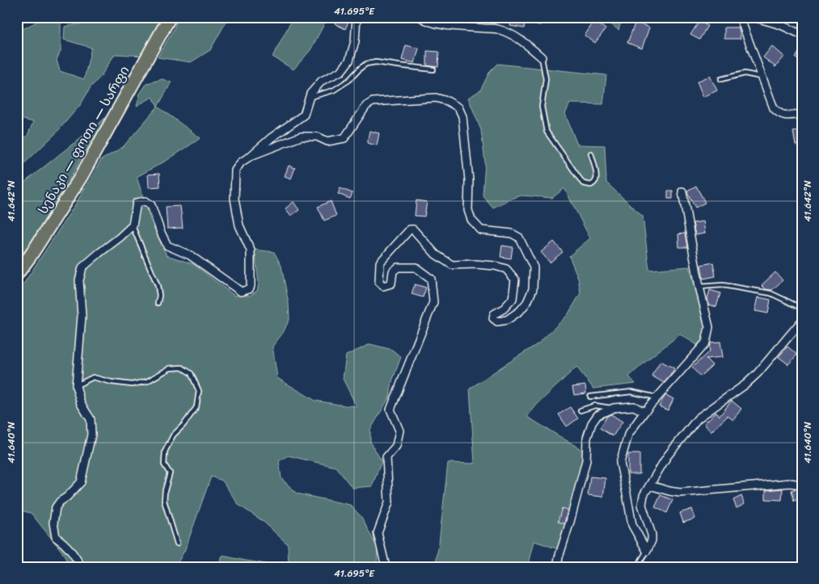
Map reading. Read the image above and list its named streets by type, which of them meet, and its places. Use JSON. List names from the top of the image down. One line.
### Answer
{"streets":{"highway":["სენაკი — ფოთი — სარფი"]},"coordinates":["41.695°E","41.642°N","41.640°N"]}
